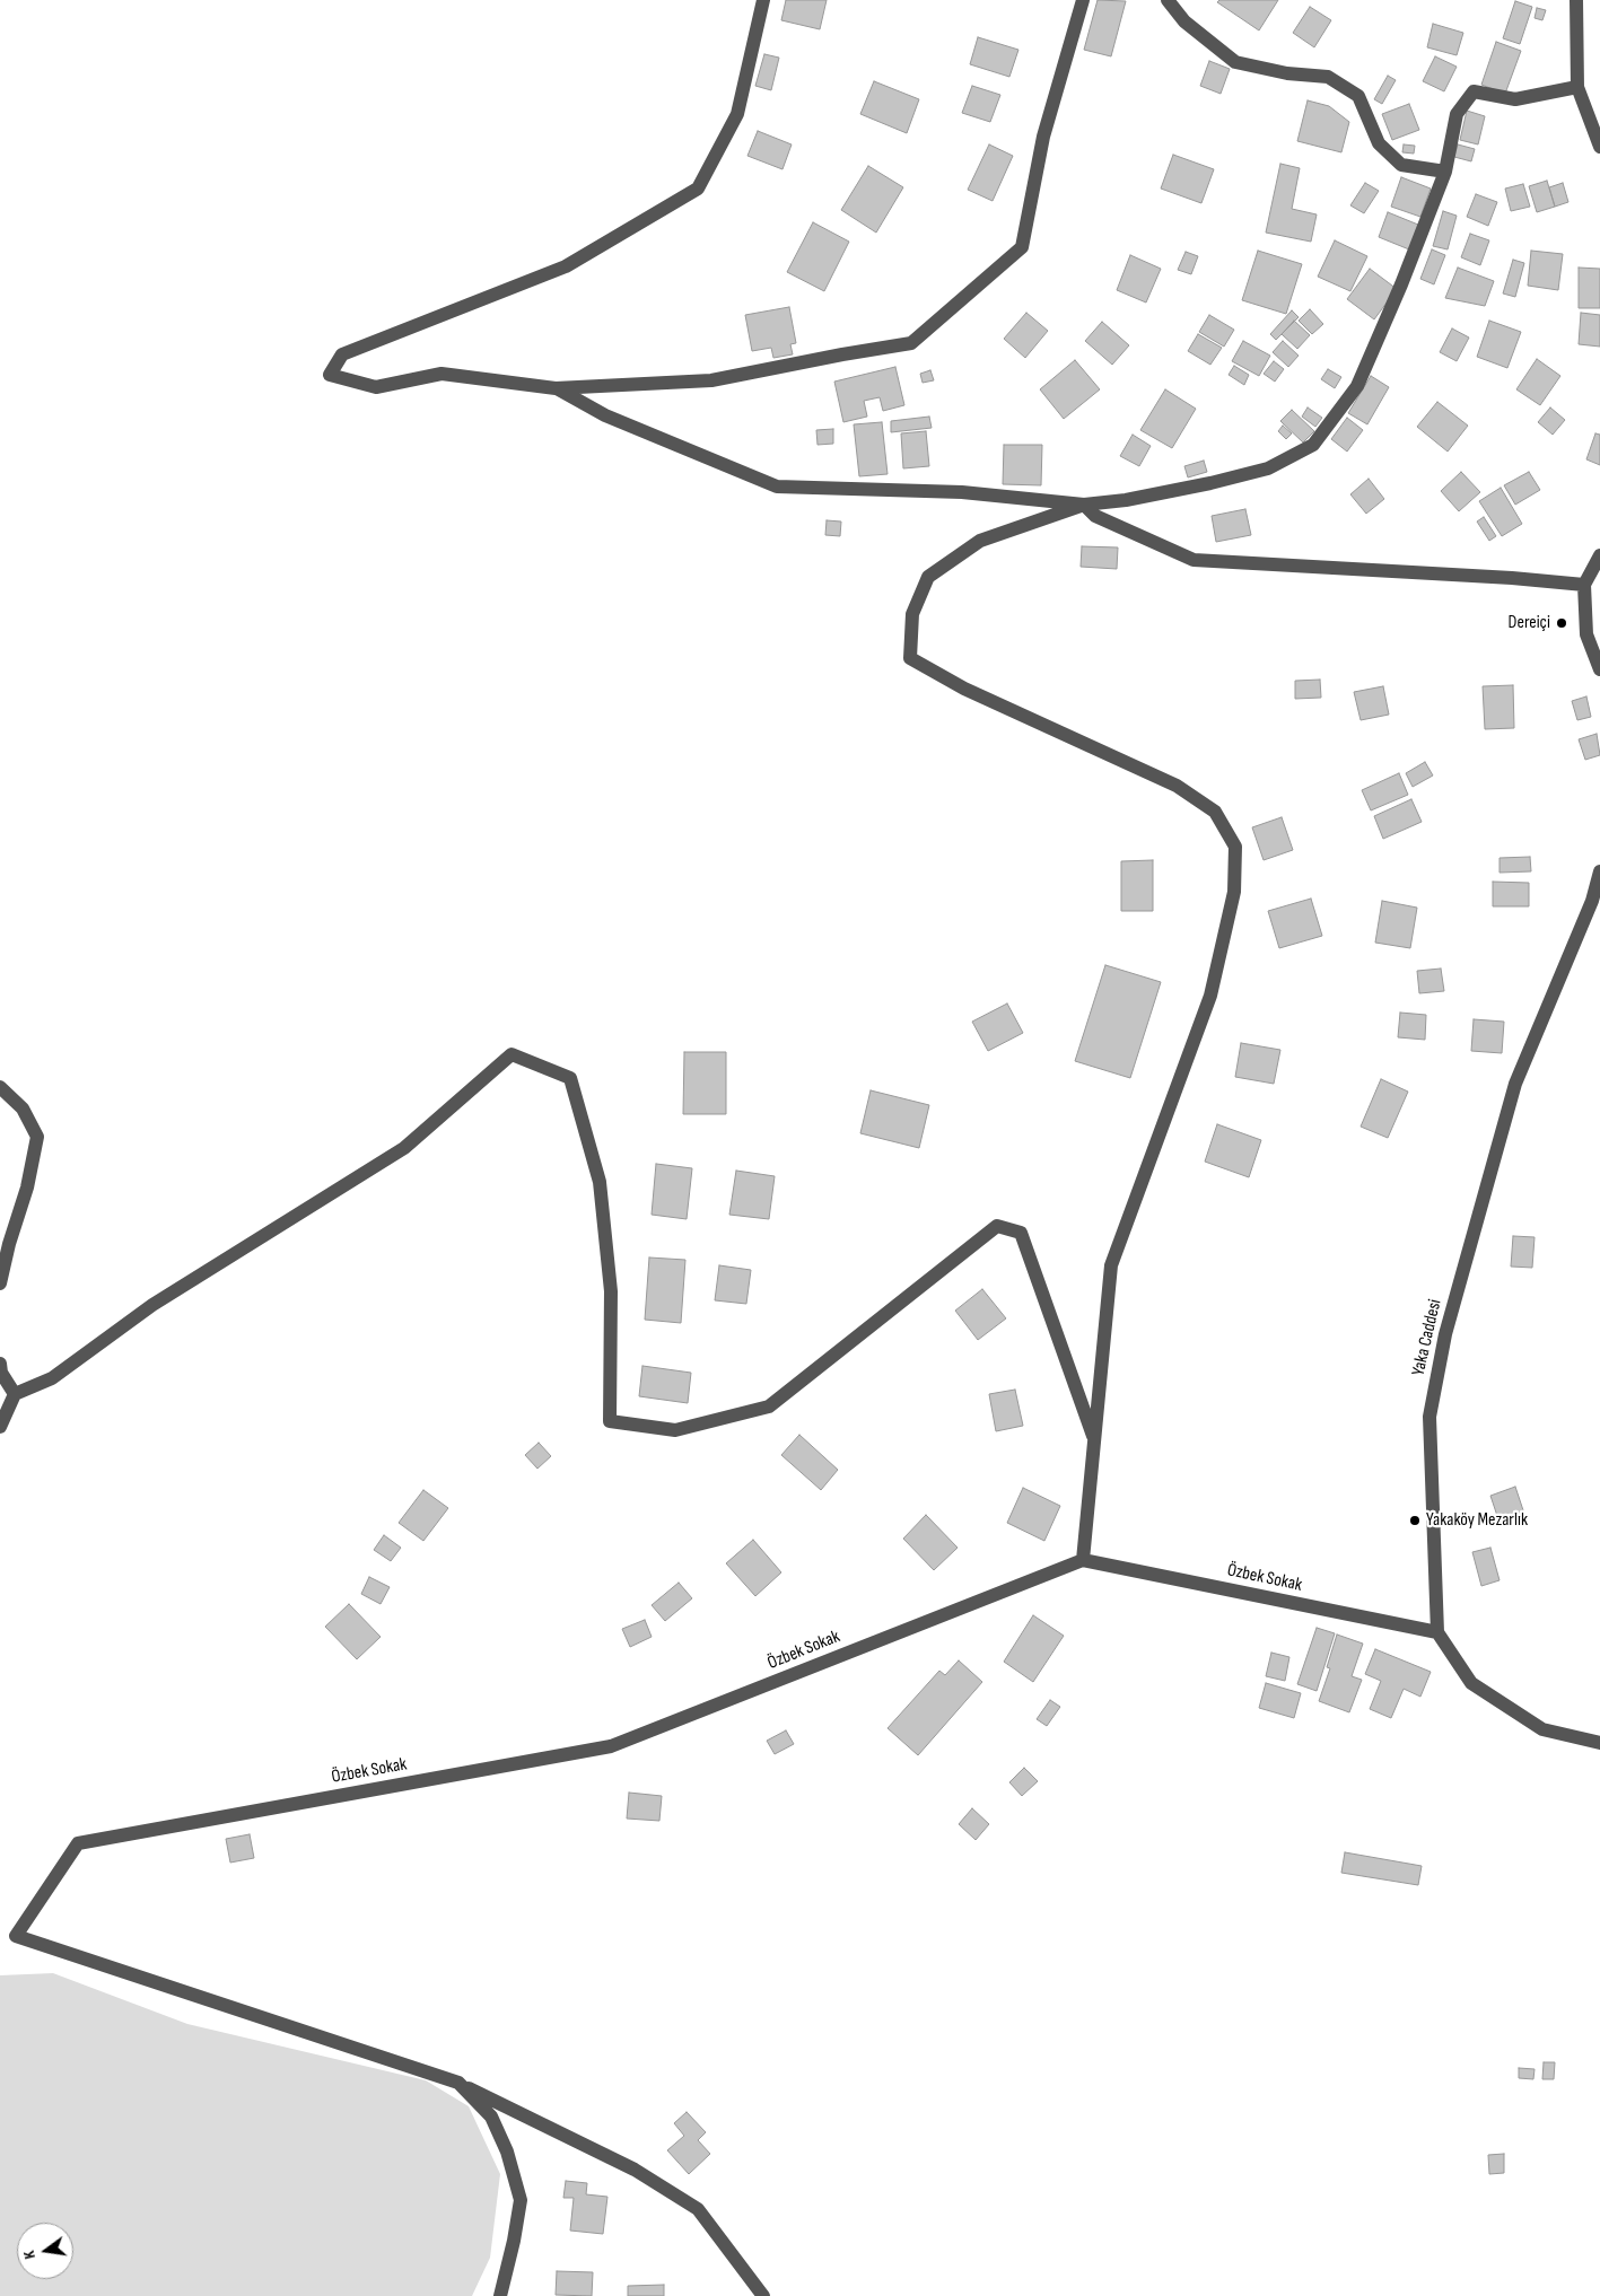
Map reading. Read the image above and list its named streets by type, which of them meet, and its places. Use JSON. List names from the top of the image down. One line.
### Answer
{"streets":{"street":["Yaka Caddesi","Özbek Sokak"]},"crossings":[["Yaka Caddesi","Özbek Sokak"]],"places":["Dereiçi","Yakaköy Mezarlık"],"north":"left"}
